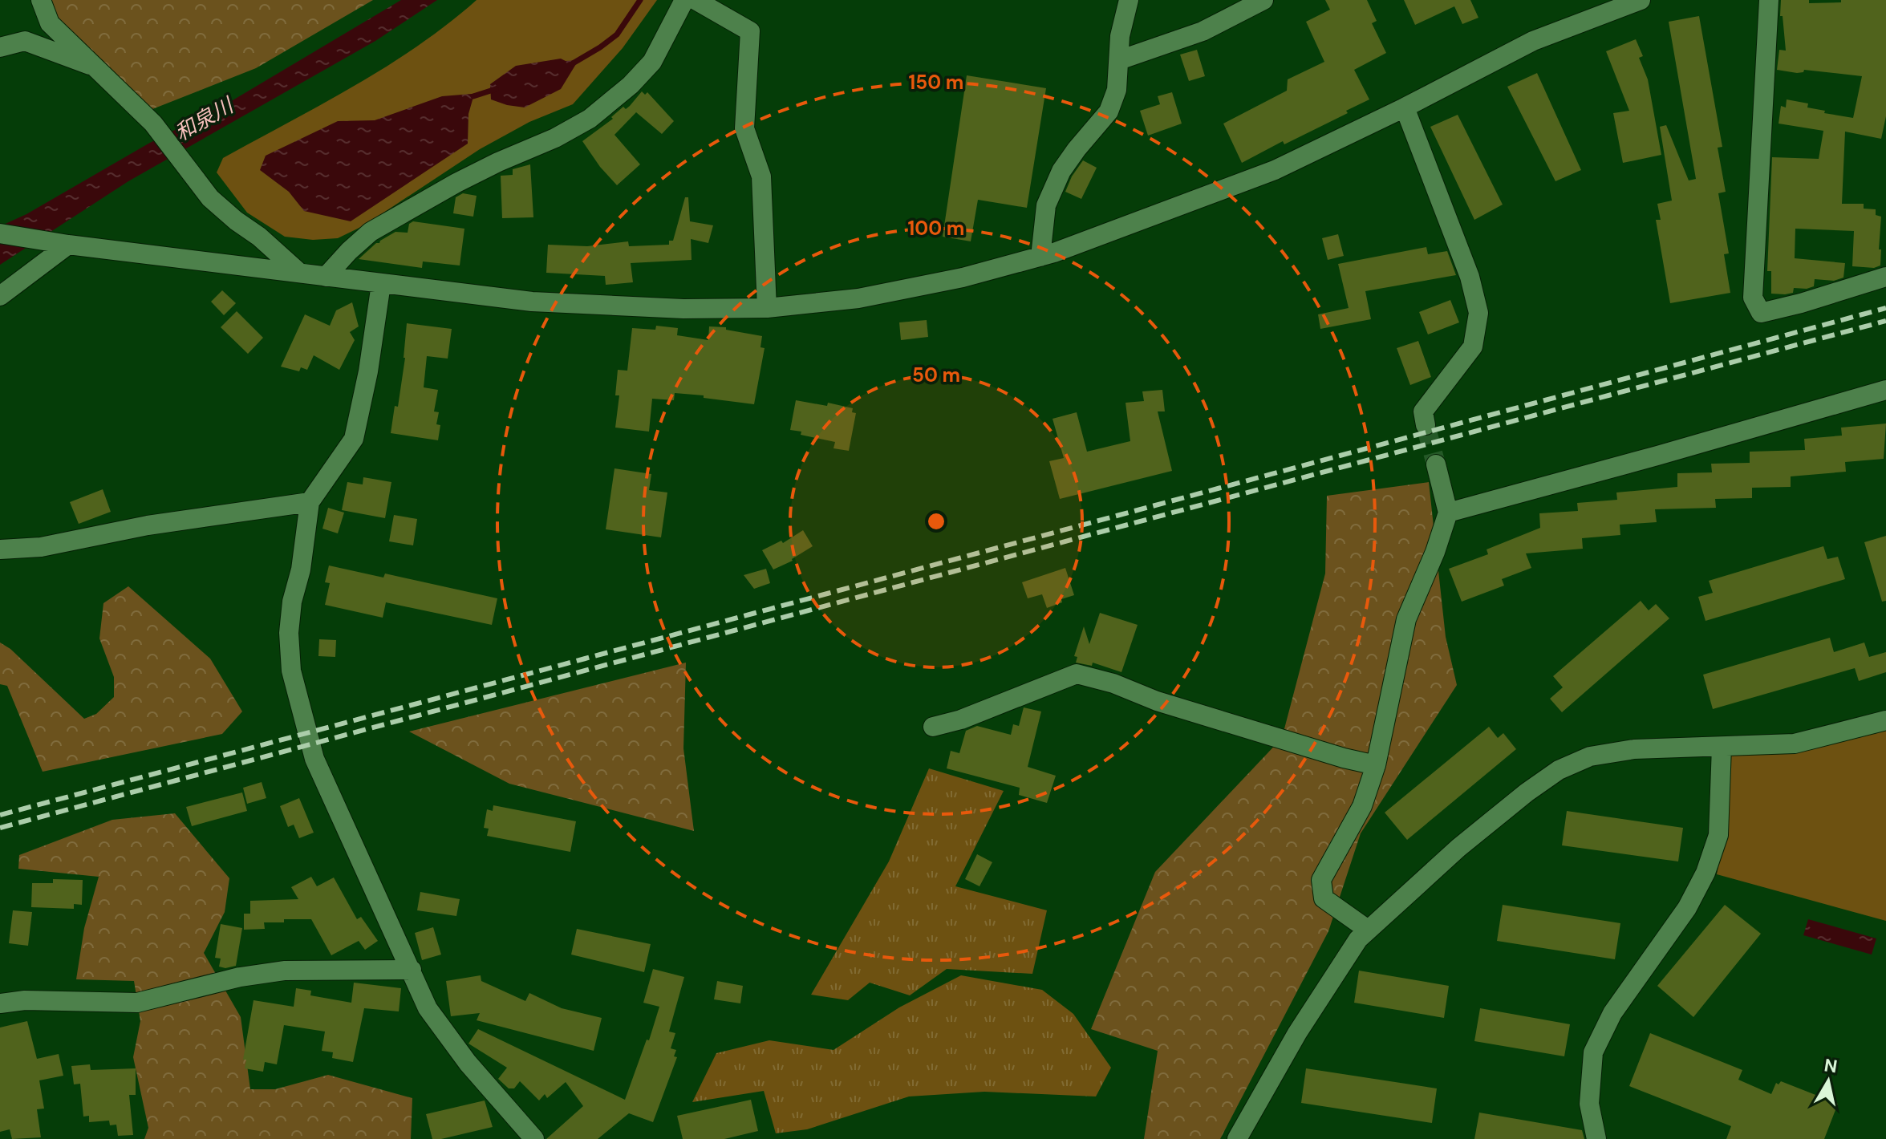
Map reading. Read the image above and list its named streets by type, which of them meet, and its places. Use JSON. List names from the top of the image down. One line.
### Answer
{"water":["和泉川"],"north":"top","rings":["150 m","100 m","50 m"]}
